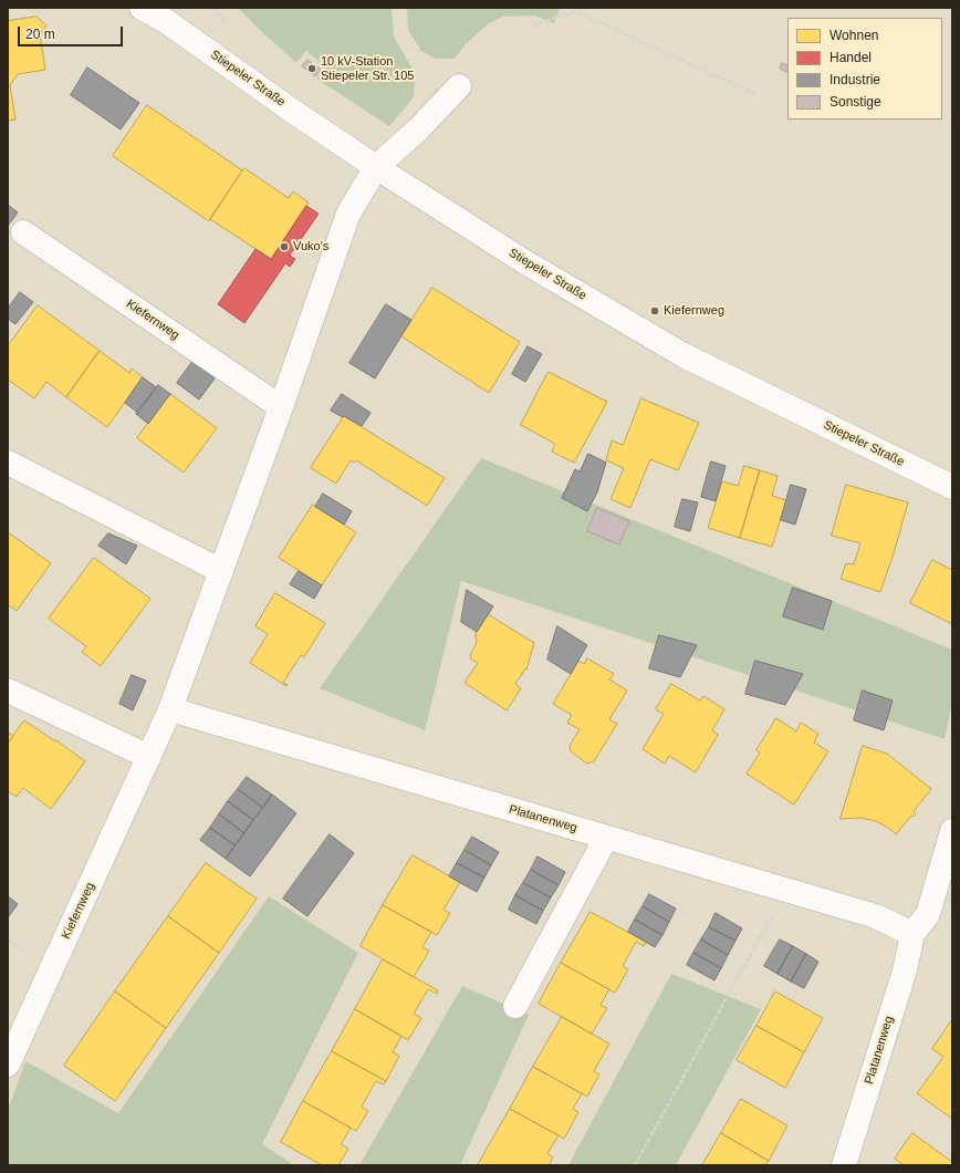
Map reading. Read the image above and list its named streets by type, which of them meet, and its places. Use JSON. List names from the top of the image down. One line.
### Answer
{"streets":{"street":["Stiepeler Straße","Kiefernweg","Platanenweg"]},"crossings":[["Stiepeler Straße","Kiefernweg"],["Kiefernweg","Platanenweg"]],"places":["10 kV-Station Stiepeler Str. 105","Vuko's","Kiefernweg"],"legend":["Wohnen","Handel","Industrie","Sonstige"],"scale_bar":"20 m"}
